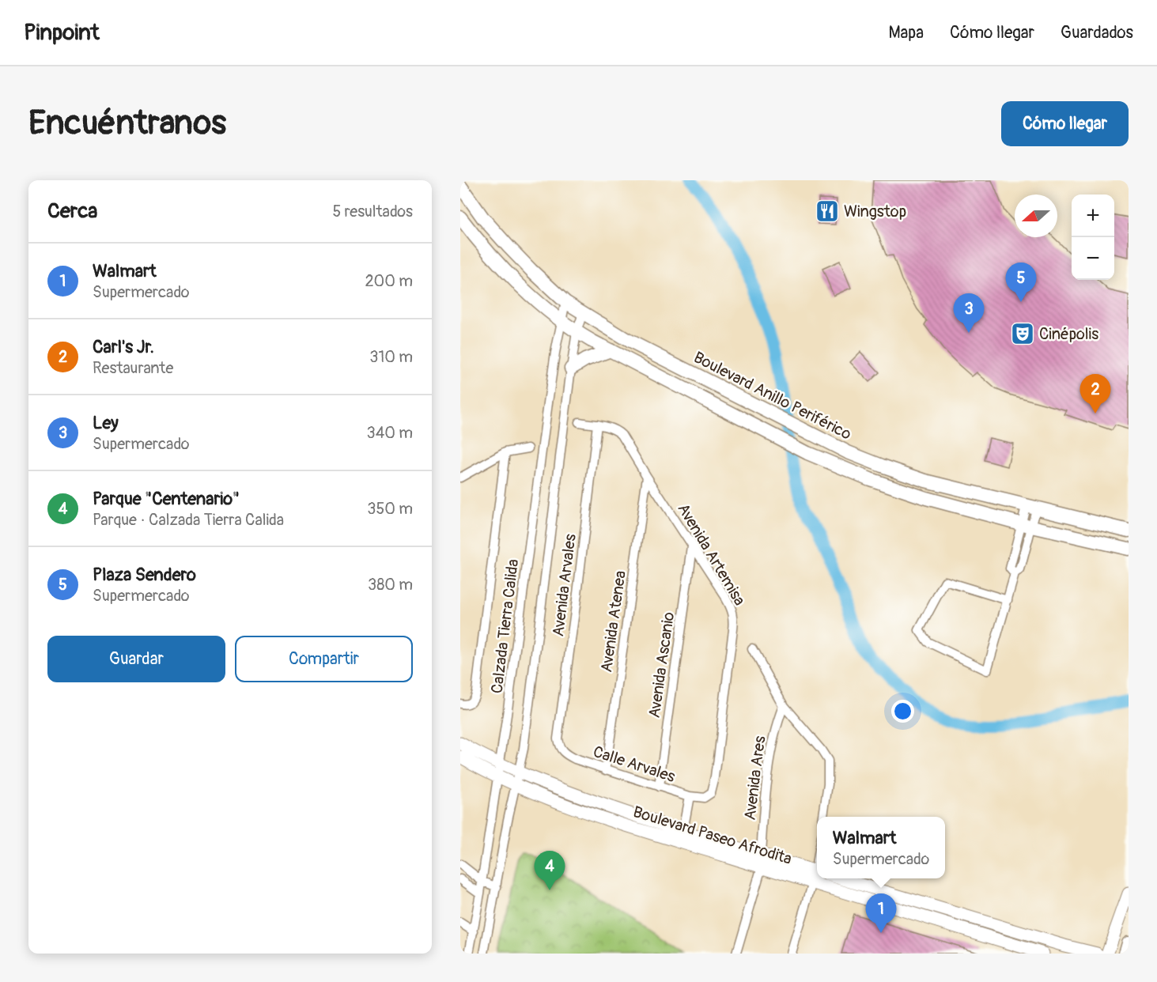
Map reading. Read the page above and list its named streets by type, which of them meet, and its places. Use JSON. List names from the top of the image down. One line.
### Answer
{"streets":{"main road":["Boulevard Anillo Periférico"],"street":["Avenida Artemisa","Avenida Arvales","Avenida Atenea","Calzada Tierra Calida","Avenida Ascanio","Calle Arvales","Avenida Ares","Boulevard Paseo Afrodita"]},"crossings":[["Boulevard Anillo Periférico","Calzada Tierra Calida"],["Avenida Artemisa","Avenida Arvales"],["Avenida Artemisa","Avenida Atenea"],["Avenida Artemisa","Avenida Ascanio"],["Avenida Artemisa","Calle Arvales"],["Avenida Arvales","Calle Arvales"],["Avenida Atenea","Calle Arvales"],["Calzada Tierra Calida","Boulevard Paseo Afrodita"],["Avenida Ascanio","Calle Arvales"],["Avenida Ares","Boulevard Paseo Afrodita"]],"places":{"restaurant":["Wingstop"],"theatre":["Cinépolis"]},"north":"left","page":{"header":"Pinpoint","nav":["Mapa","Cómo llegar","Guardados"],"buttons":["Cómo llegar",["Guardar","Compartir"]],"title":"Encuéntranos","heading":["Cerca","5 resultados"],"map_buttons":["+","−"],"list":[{"mark":"1","name":"Walmart","note":"Supermercado","value":"200 m"},{"mark":"2","name":"Carl's Jr.","note":"Restaurante","value":"310 m"},{"mark":"3","name":"Ley","note":"Supermercado","value":"340 m"},{"mark":"4","name":"Parque \"Centenario\"","note":"Parque · Calzada Tierra Calida","value":"350 m"},{"mark":"5","name":"Plaza Sendero","note":"Supermercado","value":"380 m"}],"pins":["5","3","2","4","1"],"popup":["Walmart","Supermercado"]}}
